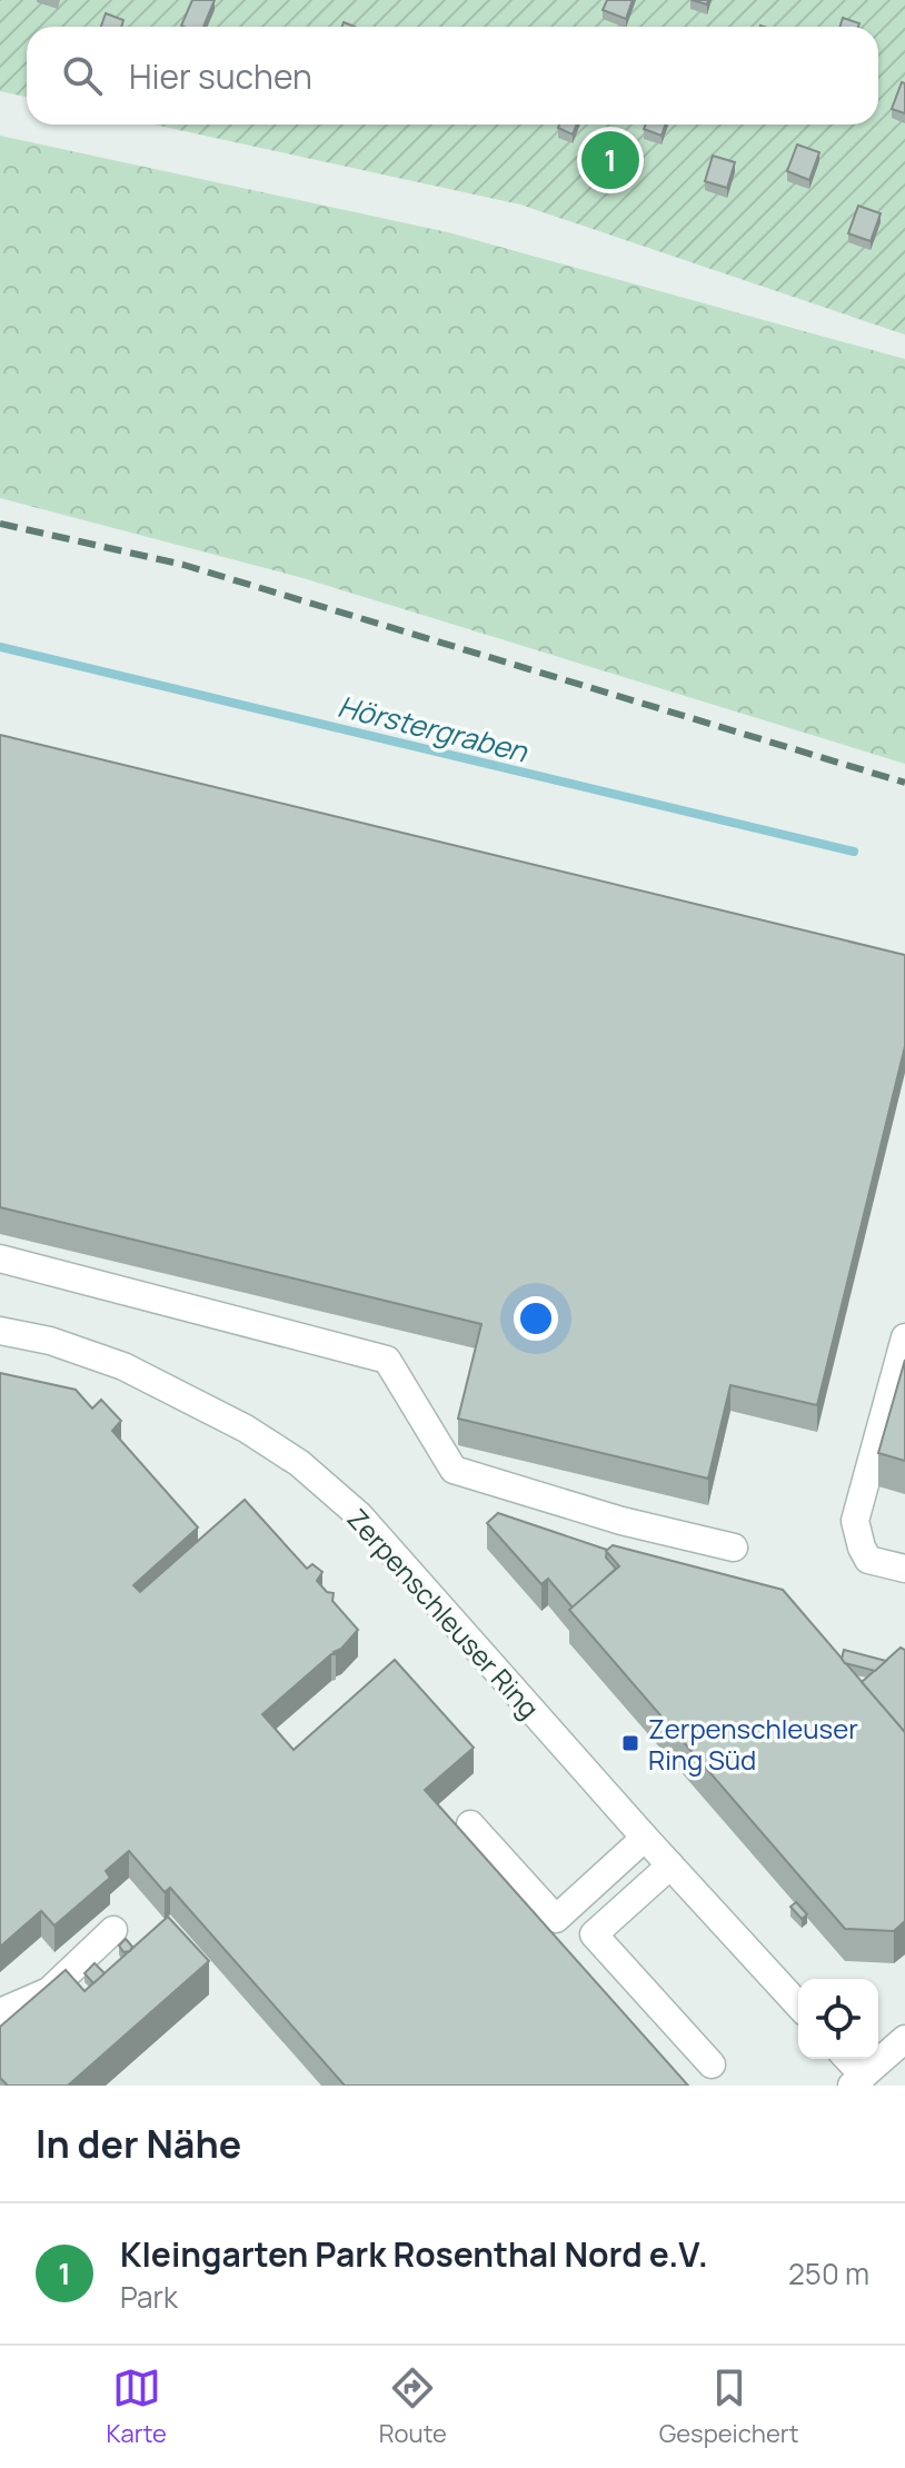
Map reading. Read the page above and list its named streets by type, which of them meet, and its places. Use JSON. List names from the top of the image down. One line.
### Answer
{"streets":{"street":["Zerpenschleuser Ring"]},"water":["Hörstergraben"],"places":{"transit":["Zerpenschleuser Ring Süd"]},"page":{"search":"Hier suchen","pins":"1","heading":"In der Nähe","list":[{"mark":"1","name":"Kleingarten Park Rosenthal Nord e.V.","note":"Park","value":"250 m"}],"nav":["Karte","Route","Gespeichert"]}}
